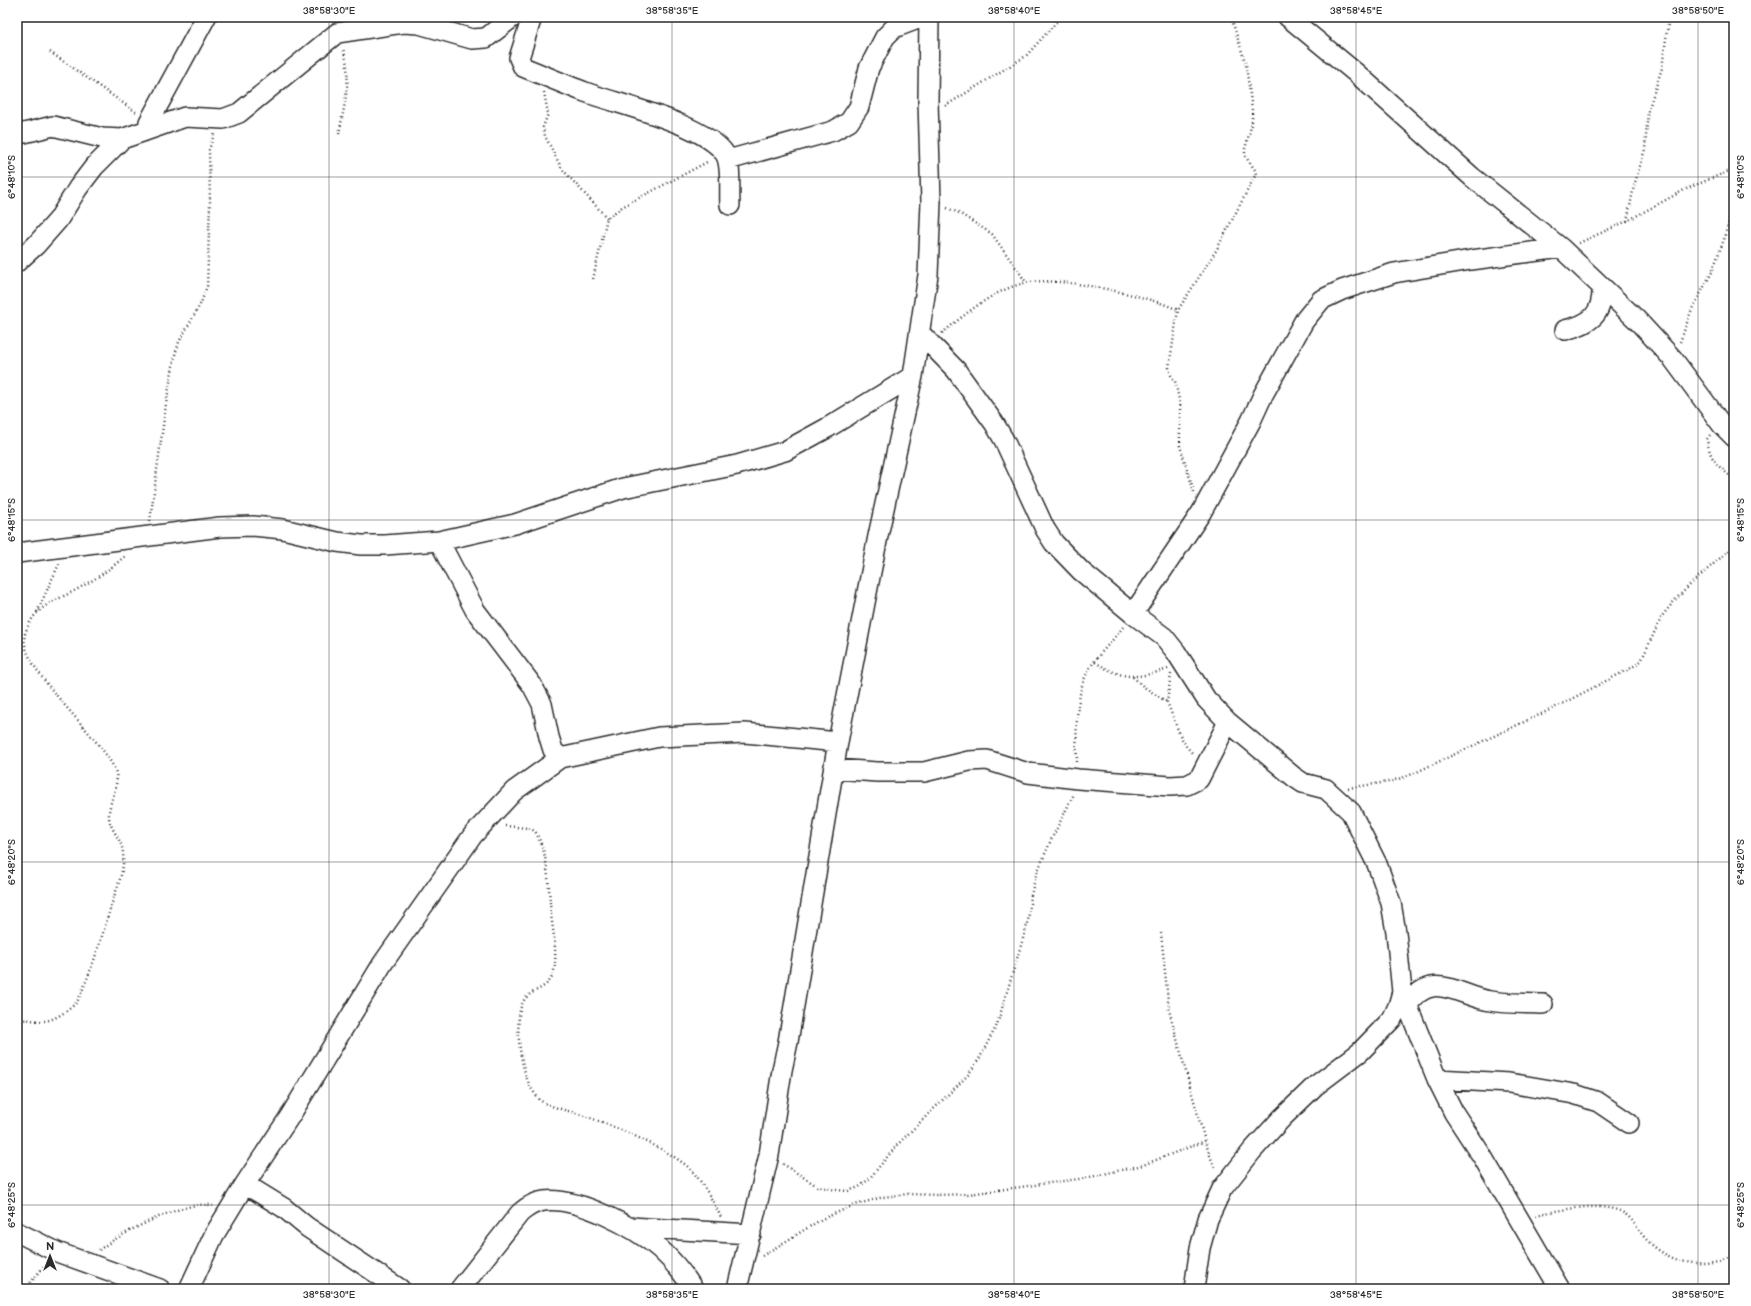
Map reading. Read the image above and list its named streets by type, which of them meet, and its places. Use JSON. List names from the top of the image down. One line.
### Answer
{"north":"top","coordinates":["38°58'30\"E","38°58'35\"E","38°58'40\"E","38°58'45\"E","38°58'50\"E","6°48'10\"S","6°48'15\"S","6°48'20\"S","6°48'25\"S"]}
